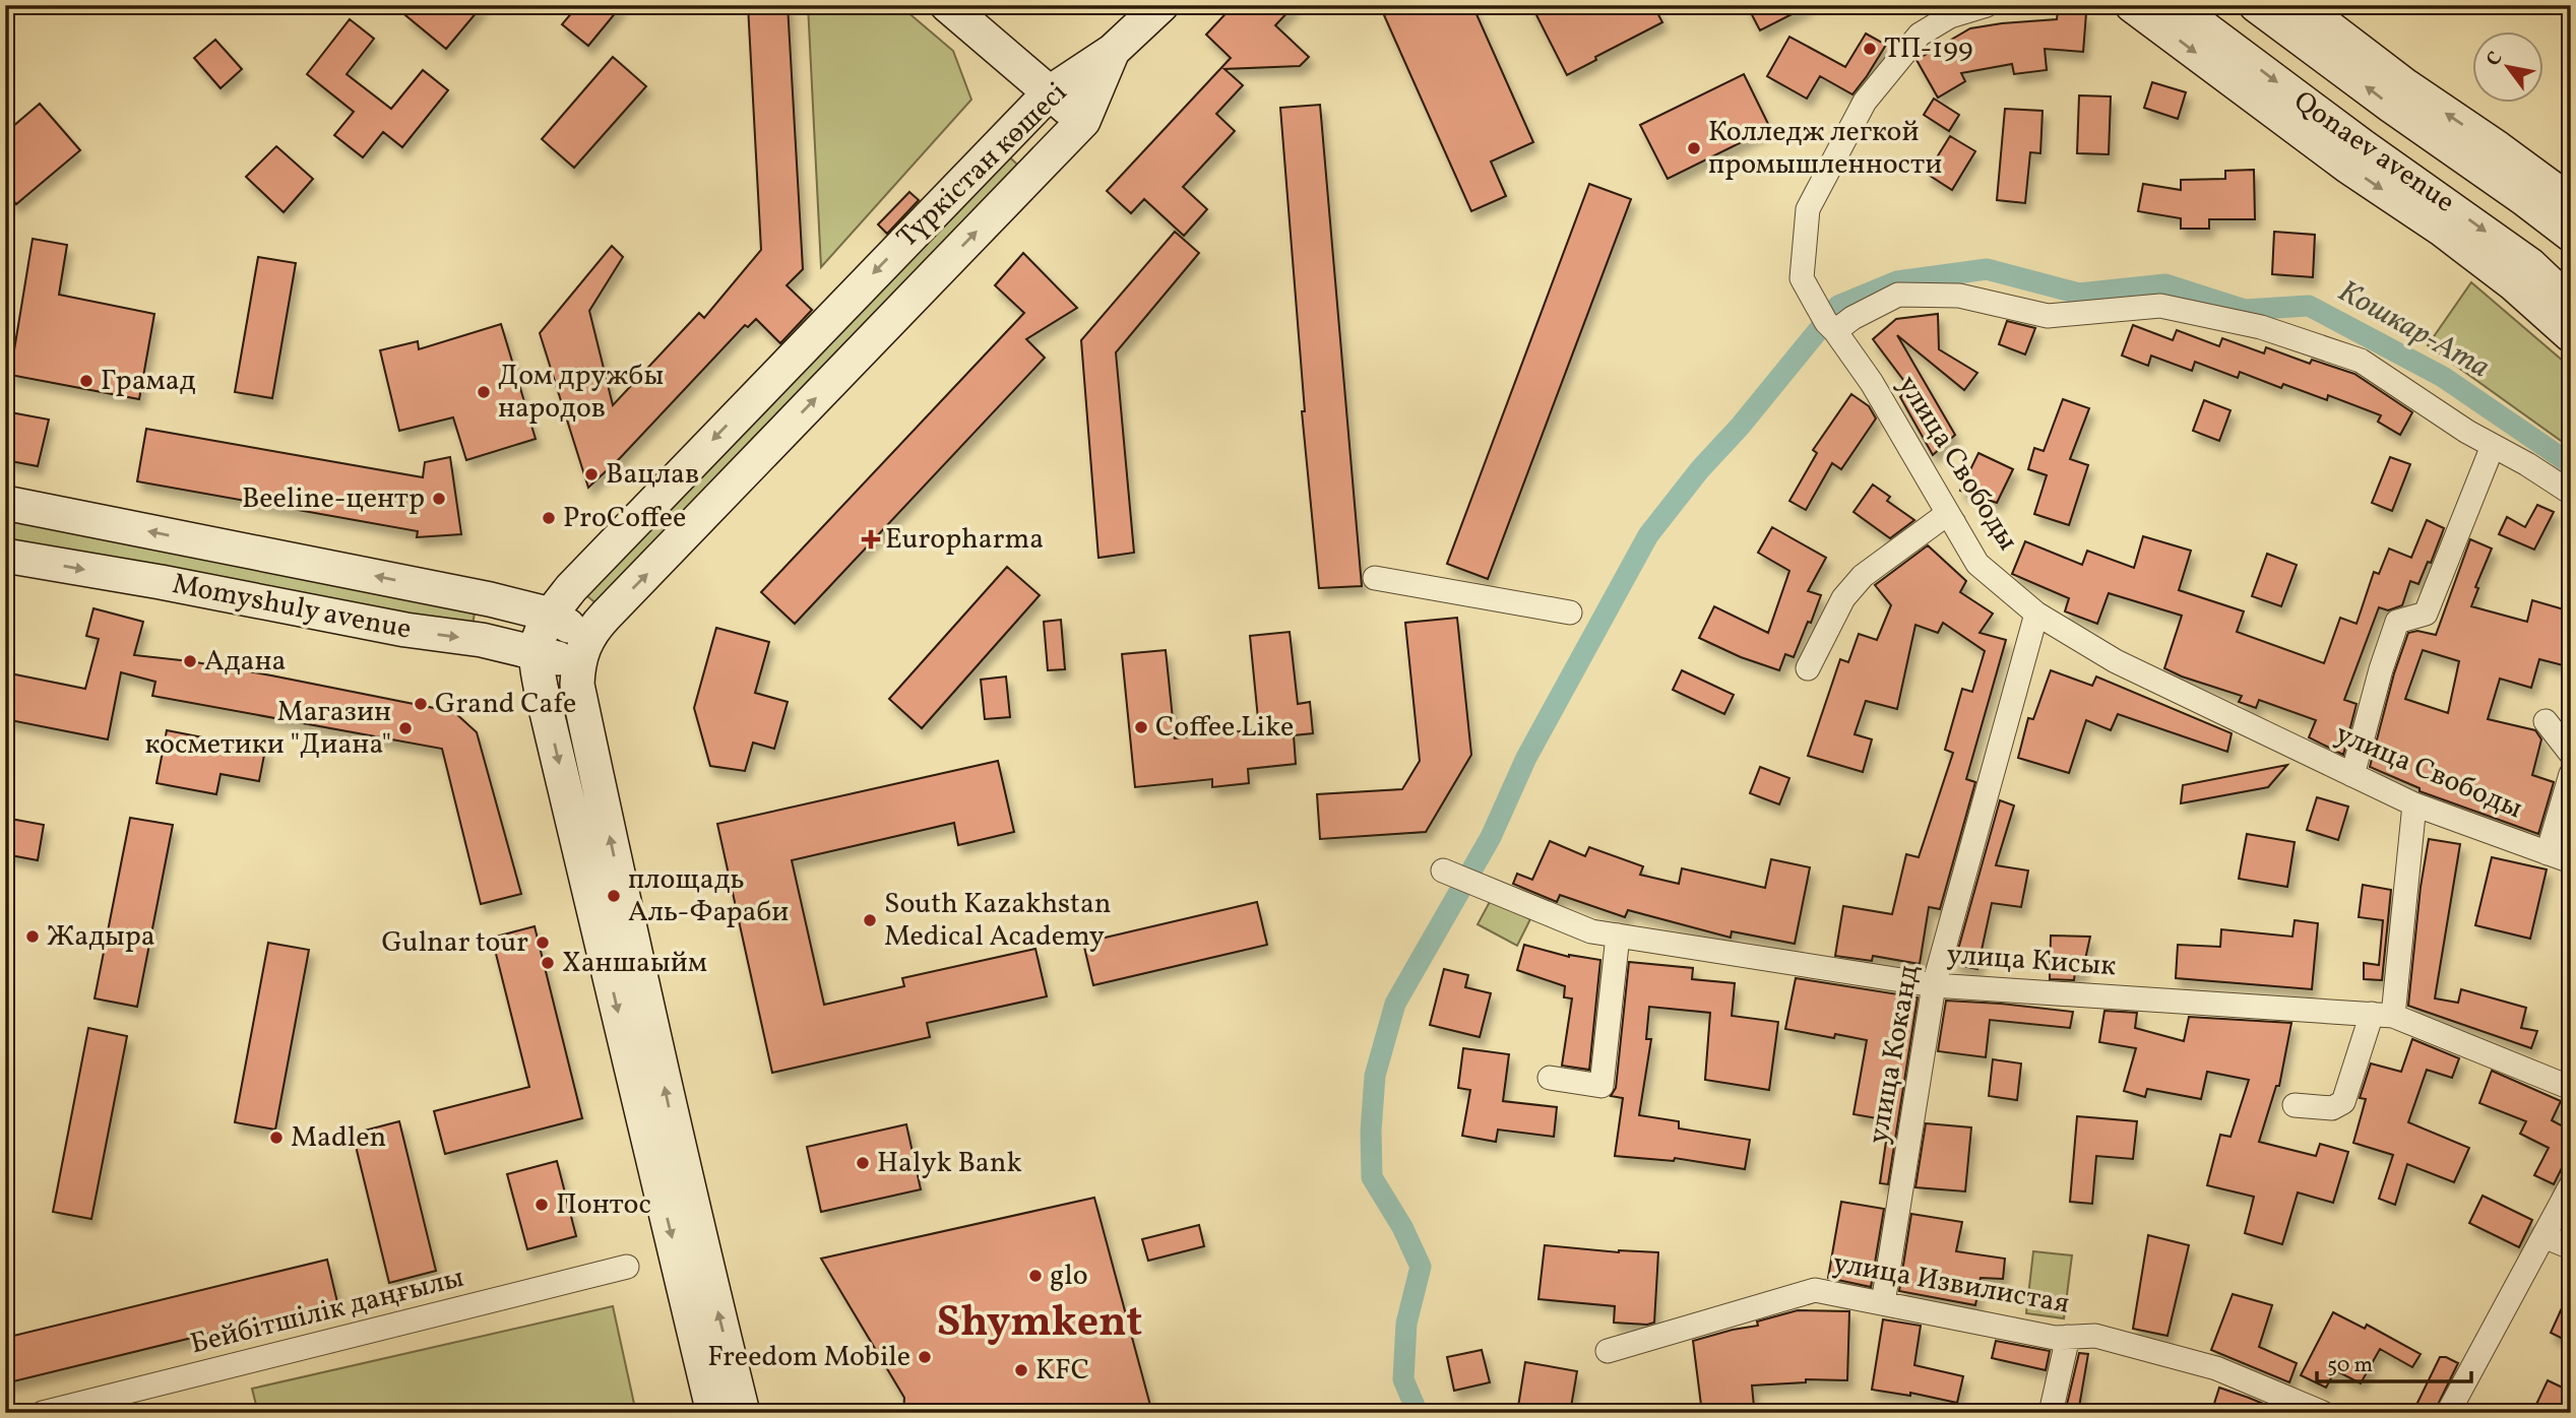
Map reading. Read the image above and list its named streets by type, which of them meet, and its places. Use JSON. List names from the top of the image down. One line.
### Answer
{"streets":{"main road":["Qonaev avenue","Түркістан көшесі","Momyshuly avenue"],"street":["улица Свободы","улица Кисык","улица Коканд","улица Извилистая","Бейбітшілік даңғылы"]},"crossings":[["Түркістан көшесі","Momyshuly avenue"],["улица Свободы","улица Коканд"],["улица Кисык","улица Коканд"],["улица Коканд","улица Извилистая"]],"districts":["Shymkent"],"water":["Кошкар-Ата"],"places":{"other":["ТП-199","Колледж легкой промышленности","Грамад","Дом дружбы народов","Вацлав","Beeline-центр","ProCoffee","Адана","Grand Cafe","Coffee Like","Магазин косметики \"Диана\"","площадь Аль-Фараби","South Kazakhstan Medical Academy","Жадыра","Gulnar tour","Ханшаыйм","Madlen","Halyk Bank","Понтос","glo","Freedom Mobile","KFC"],"health":["Europharma"]},"scale_bar":"50 m","north":"top left"}
